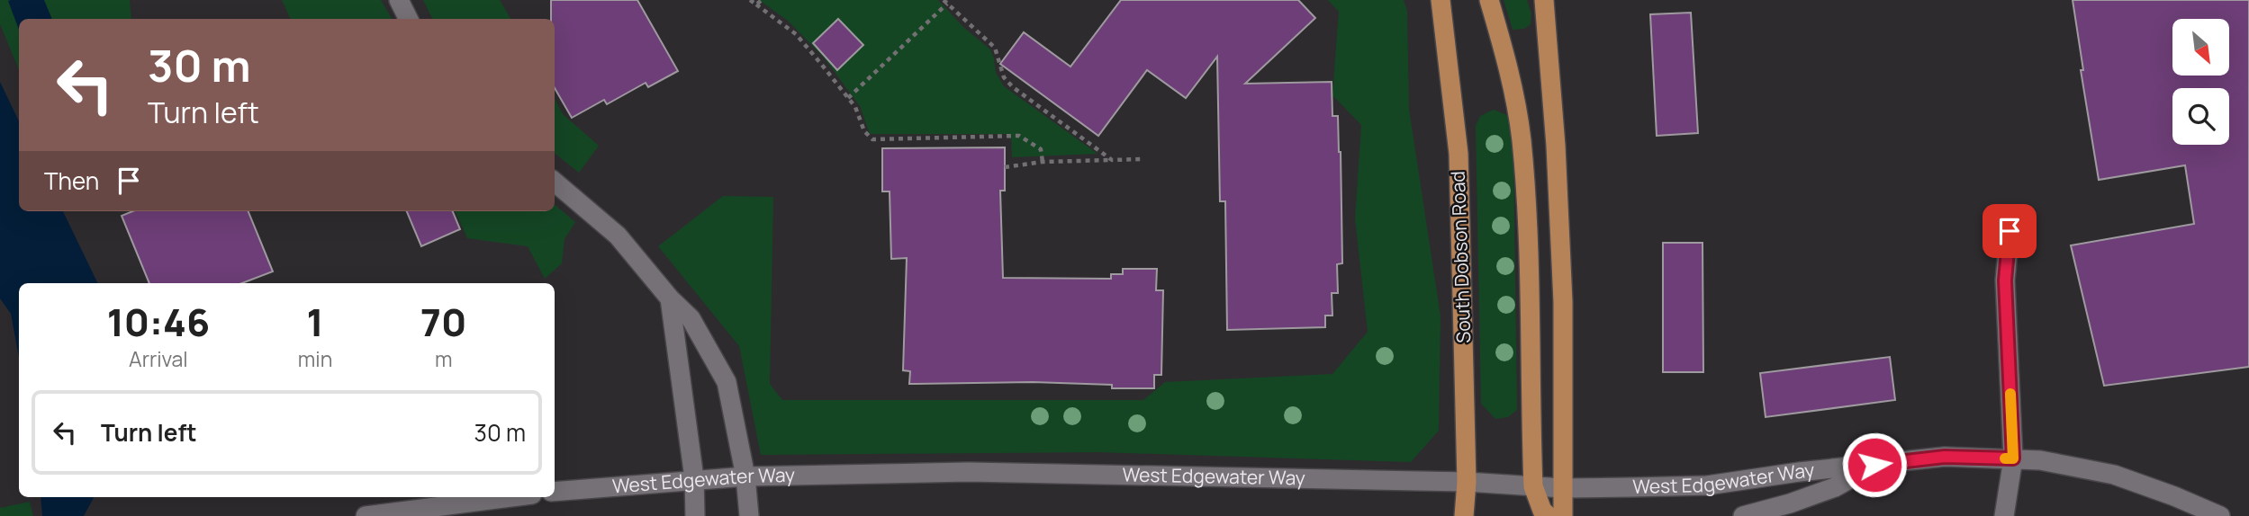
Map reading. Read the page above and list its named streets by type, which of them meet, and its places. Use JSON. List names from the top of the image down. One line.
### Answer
{"streets":{"main road":["South Dobson Road"],"street":["West Edgewater Way"]},"crossings":[["South Dobson Road","West Edgewater Way"]],"north":"bottom right","page":{"turn":["30 m","Turn left"],"then":"Then","eta":["10:46","Arrival","1","min","70","m"],"list":[{"name":"Turn left","value":"30 m"}]}}
